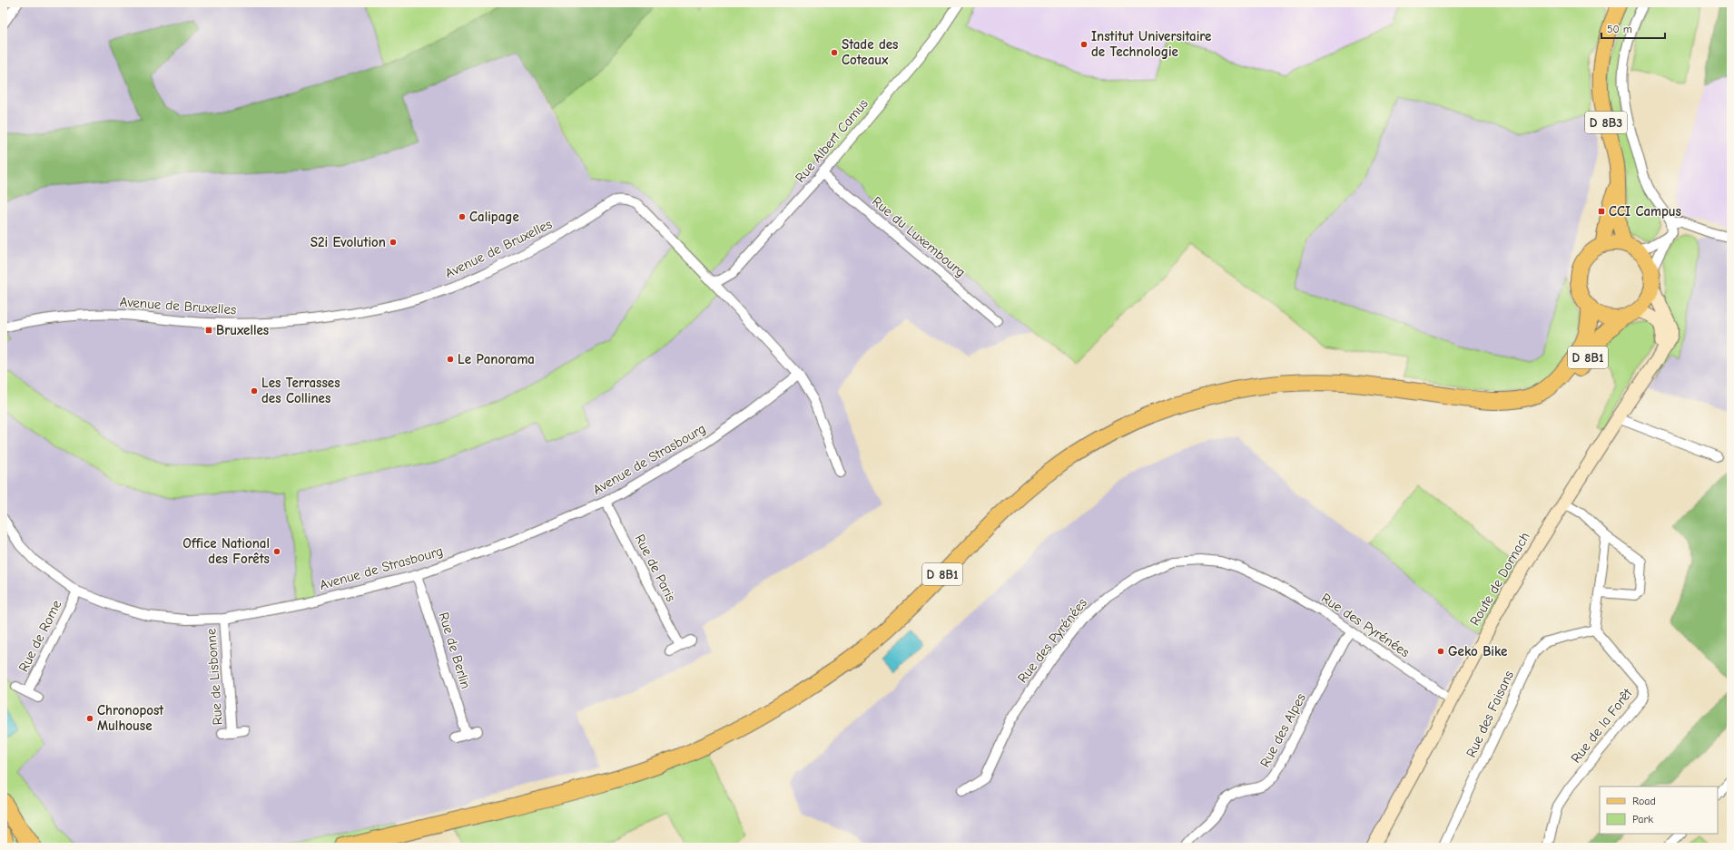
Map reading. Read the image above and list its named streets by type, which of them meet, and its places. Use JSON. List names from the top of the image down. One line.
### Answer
{"streets":{"highway":["D 8B1"],"main road":["D 8B3","Route de Dornach"],"street":["Rue Albert Camus","Rue du Luxembourg","Avenue de Bruxelles","Avenue de Strasbourg","Rue de Paris","Rue des Pyrénées","Rue de Rome","Rue de Berlin","Rue de Lisbonne","Rue des Faisans","Rue de la Forêt","Rue des Alpes"]},"crossings":[["D 8B3","D 8B1"],["Rue Albert Camus","Rue du Luxembourg"],["Rue Albert Camus","Avenue de Bruxelles"],["Avenue de Bruxelles","Avenue de Strasbourg"],["Avenue de Strasbourg","Rue de Paris"],["Avenue de Strasbourg","Rue de Rome"],["Avenue de Strasbourg","Rue de Berlin"],["Avenue de Strasbourg","Rue de Lisbonne"],["Route de Dornach","Rue des Pyrénées"],["Rue des Pyrénées","Rue des Alpes"],["Rue des Faisans","Rue de la Forêt"]],"places":{"other":["Institut Universitaire de Technologie","Stade des Coteaux","Calipage","S2i Evolution","Le Panorama","Les Terrasses des Collines","Office National des Forêts","Geko Bike","Chronopost Mulhouse"],"transit":["CCI Campus","Bruxelles"]},"legend":["Road","Park"],"scale_bar":"50 m"}
